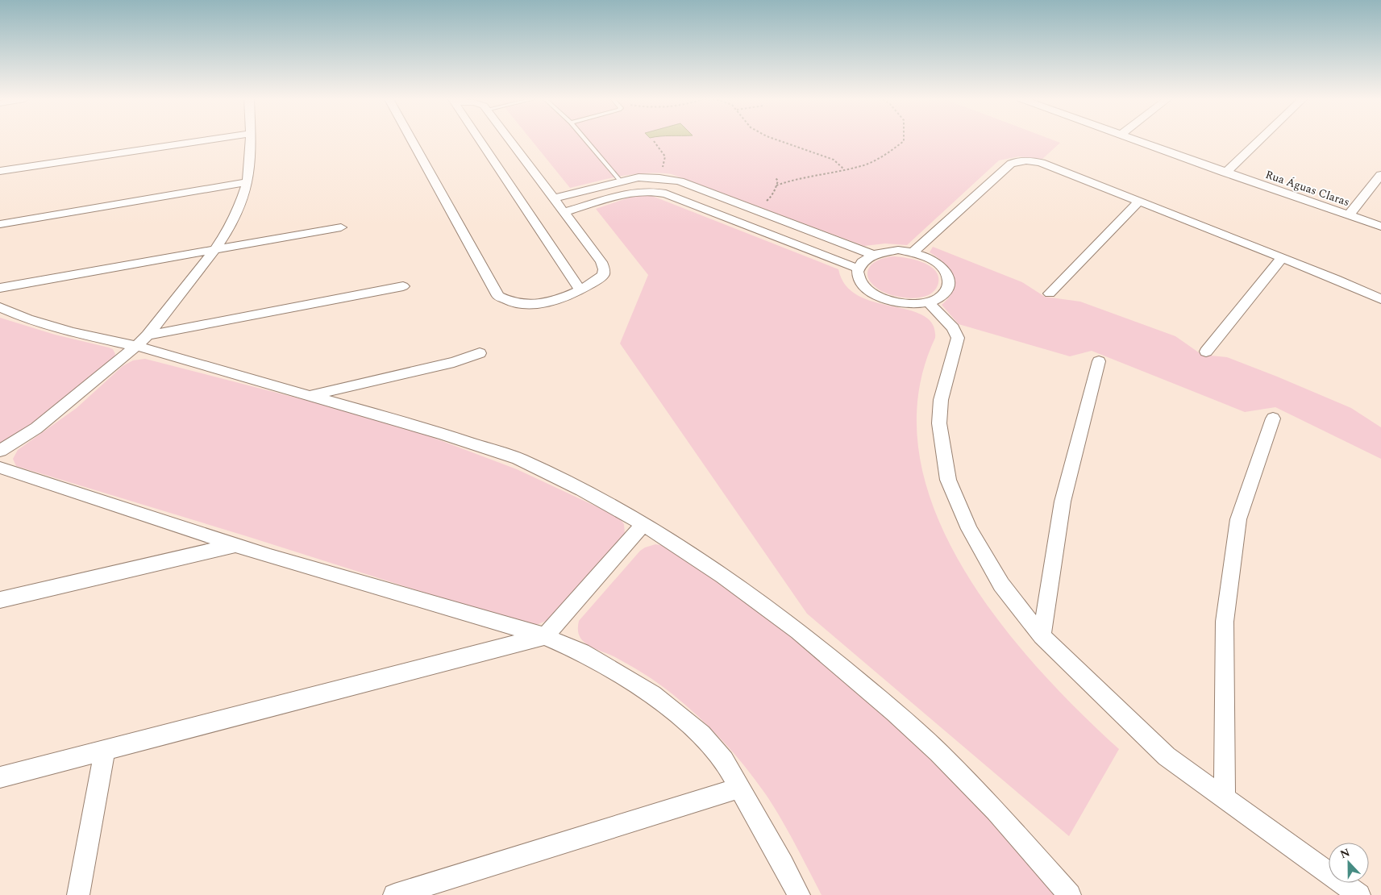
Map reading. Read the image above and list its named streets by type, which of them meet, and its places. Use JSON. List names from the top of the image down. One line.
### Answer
{"streets":{"street":["Rua Águas Claras"]},"north":"top"}
